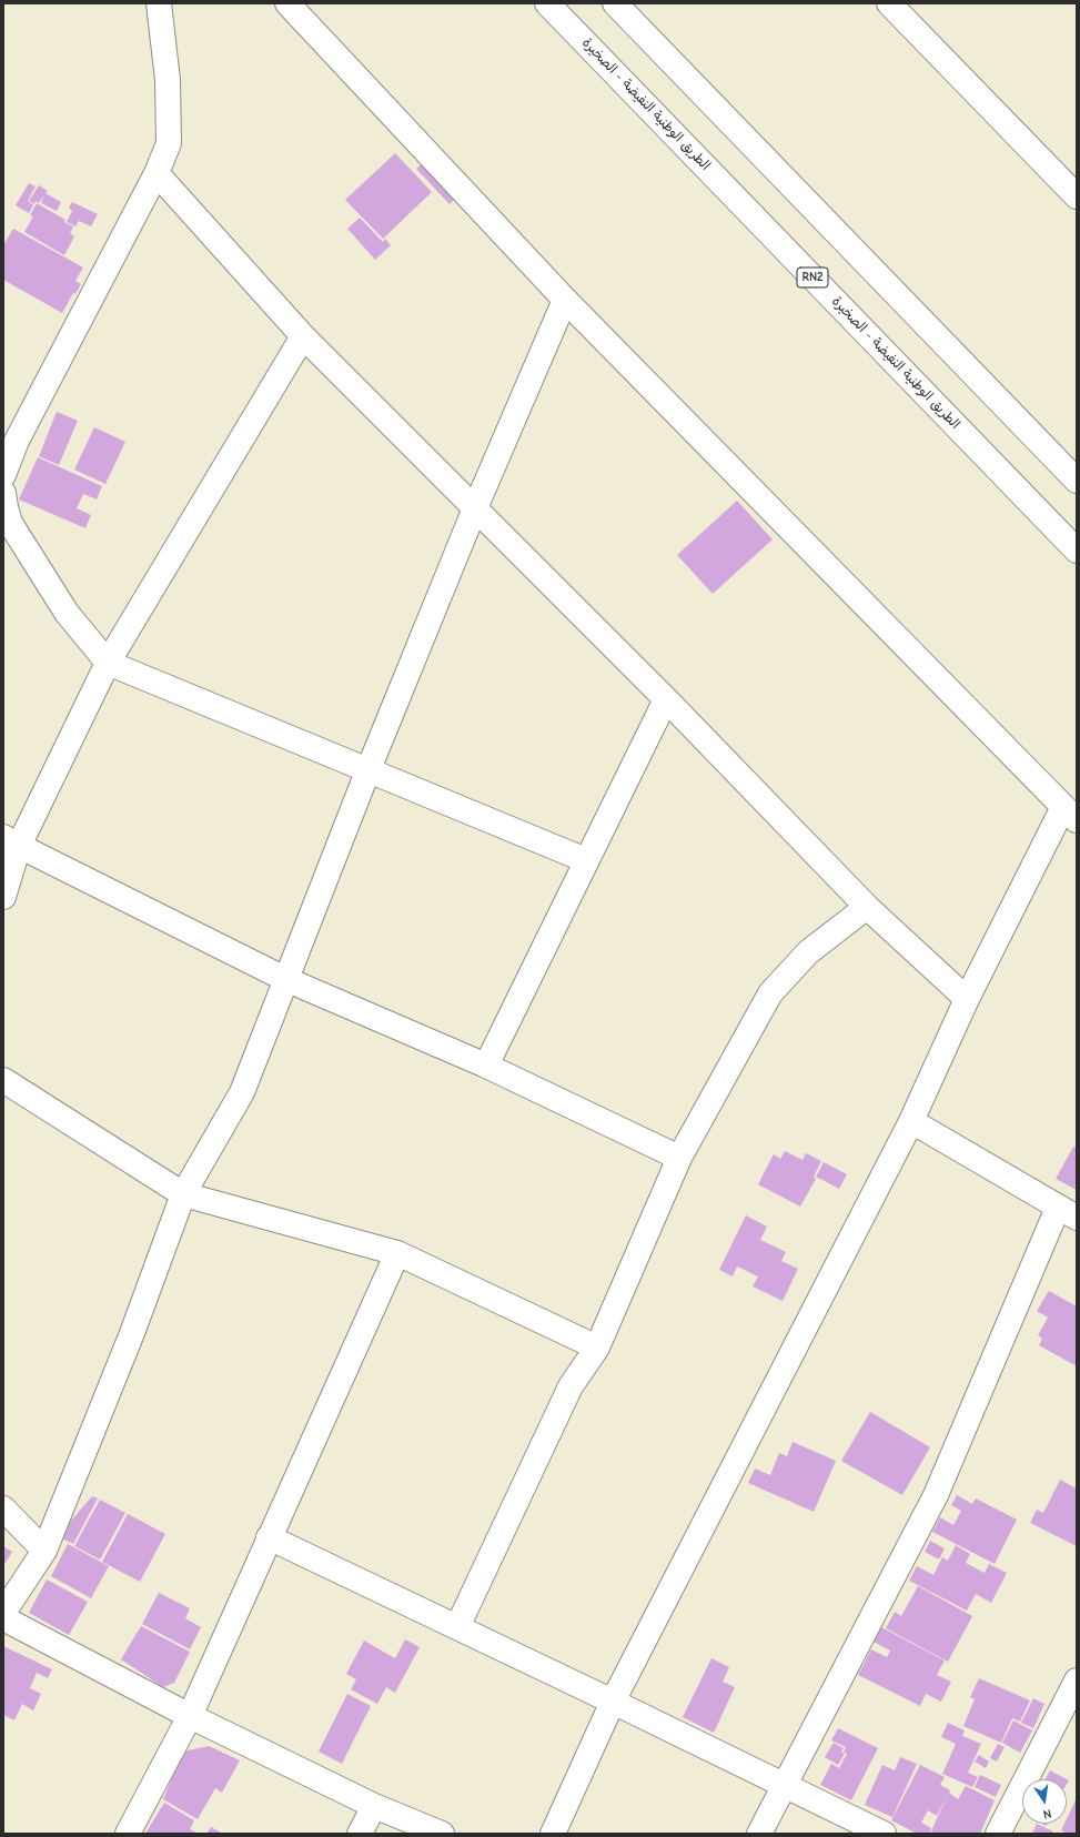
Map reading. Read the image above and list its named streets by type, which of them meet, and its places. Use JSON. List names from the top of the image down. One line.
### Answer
{"streets":{"main road":["الطريق الوطنية النفيضة - الصخيرة","RN2"]},"north":"bottom"}
